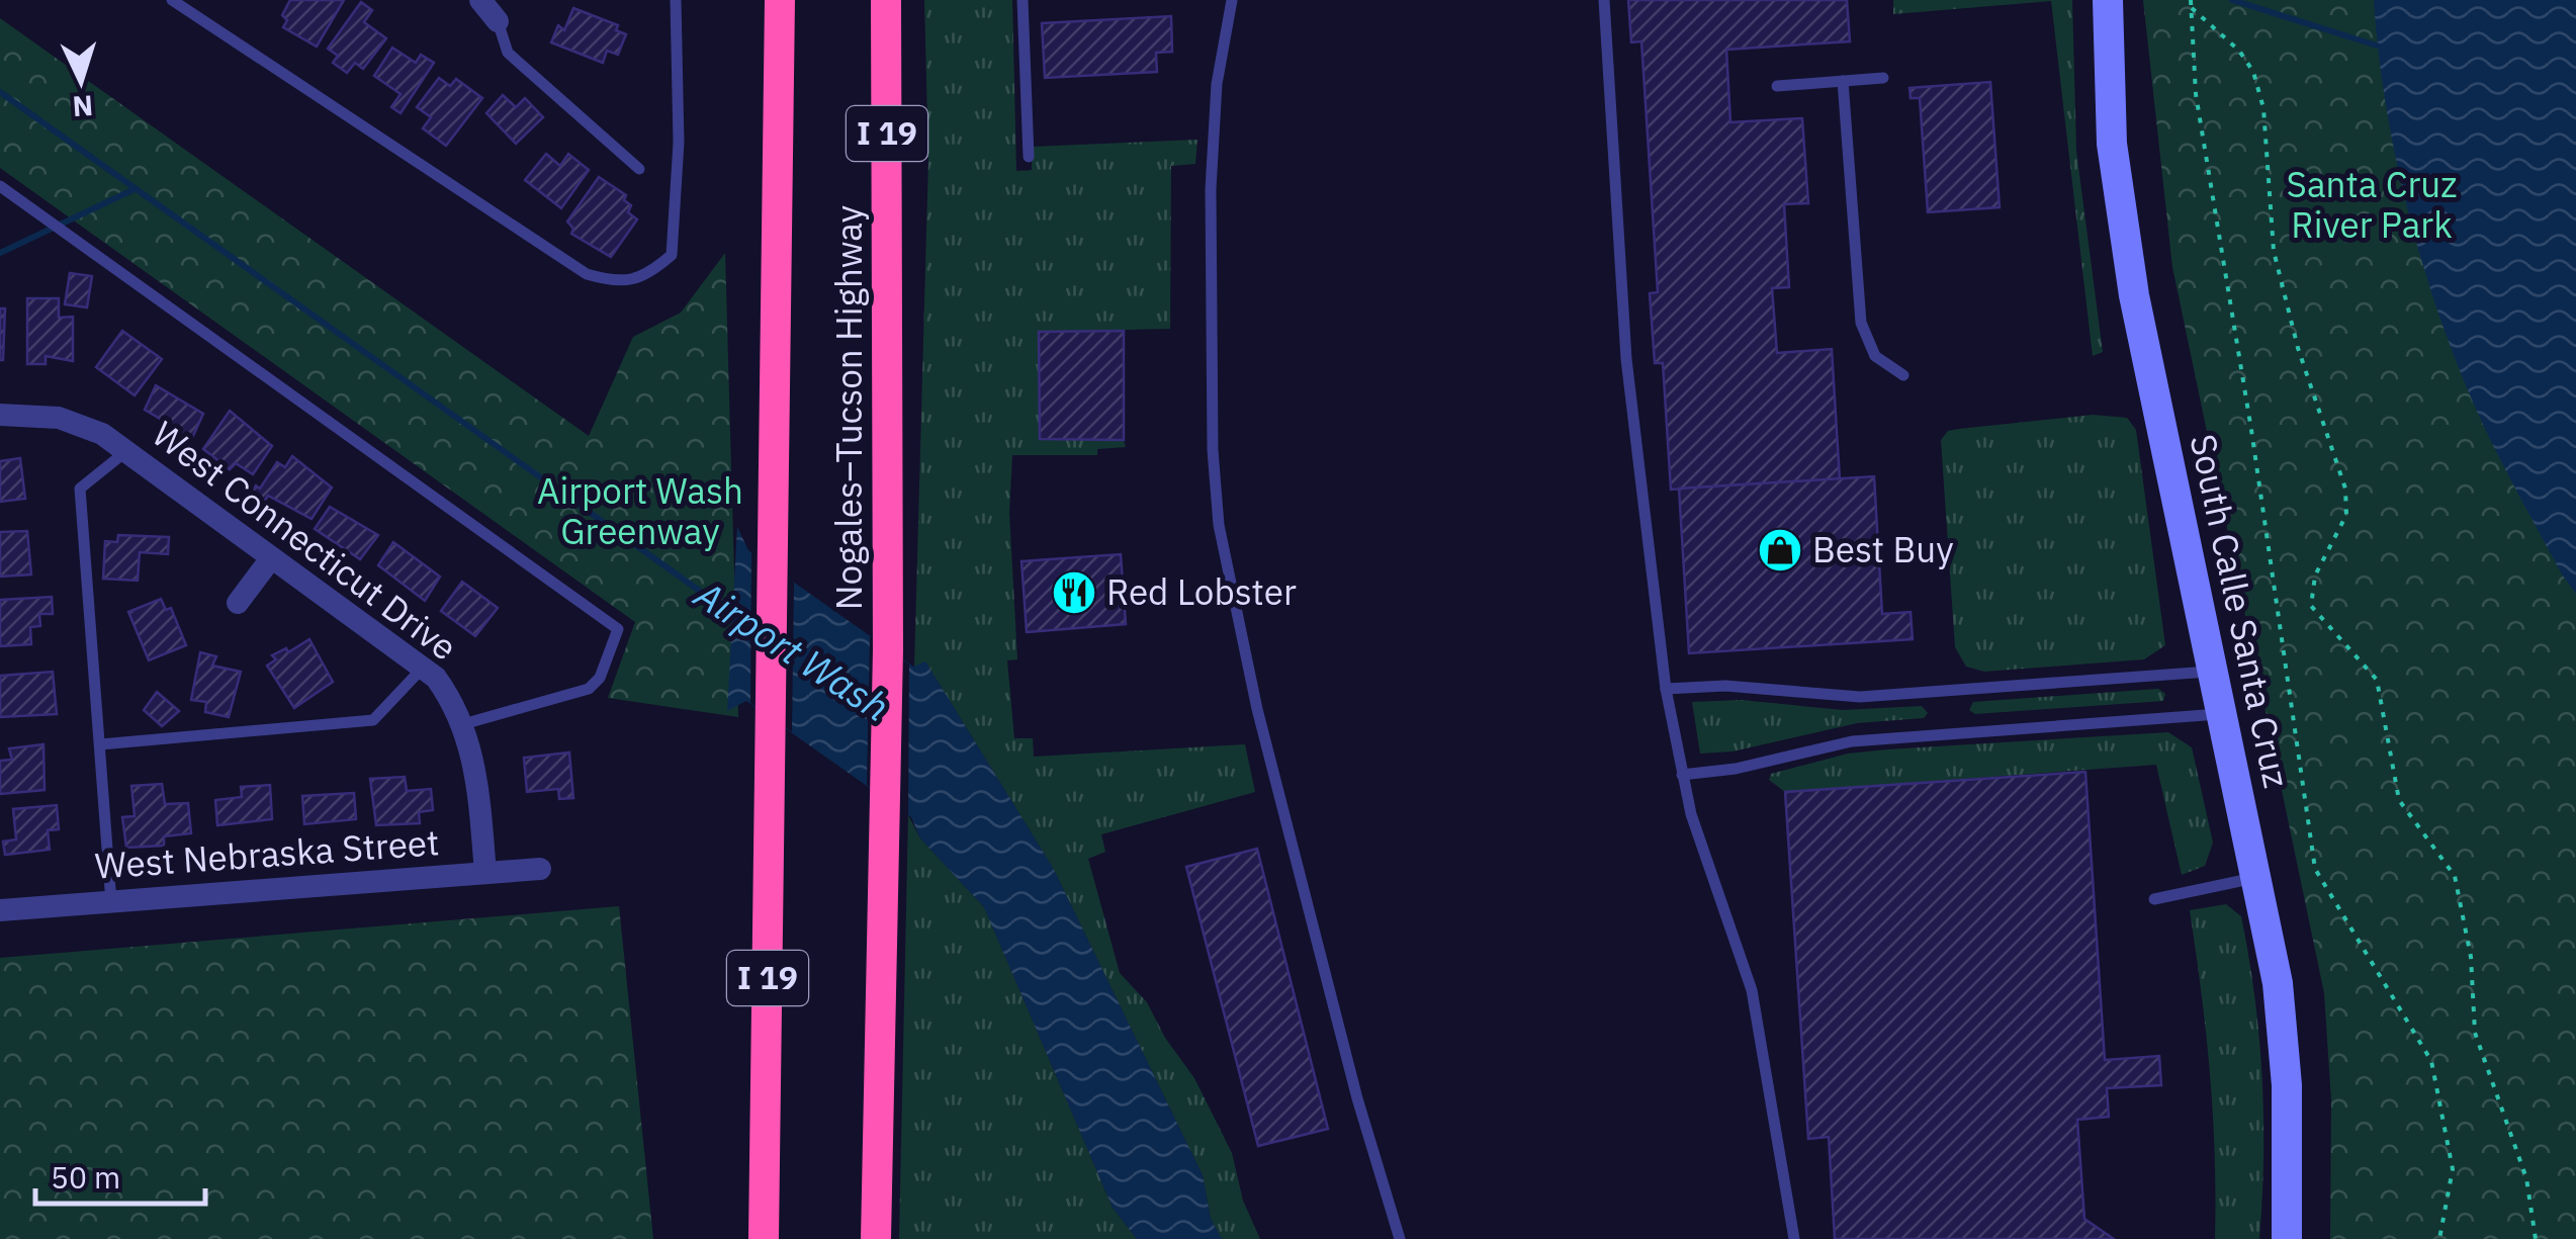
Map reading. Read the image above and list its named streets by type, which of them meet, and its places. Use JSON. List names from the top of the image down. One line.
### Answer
{"streets":{"highway":["I 19","Nogales–Tucson Highway"],"street":["West Connecticut Drive","South Calle Santa Cruz","West Nebraska Street"]},"crossings":[["West Connecticut Drive","West Nebraska Street"]],"water":["Airport Wash"],"parks":["Santa Cruz River Park","Airport Wash Greenway"],"places":{"shop":["Best Buy"],"restaurant":["Red Lobster"]},"scale_bar":"50 m","north":"bottom"}
